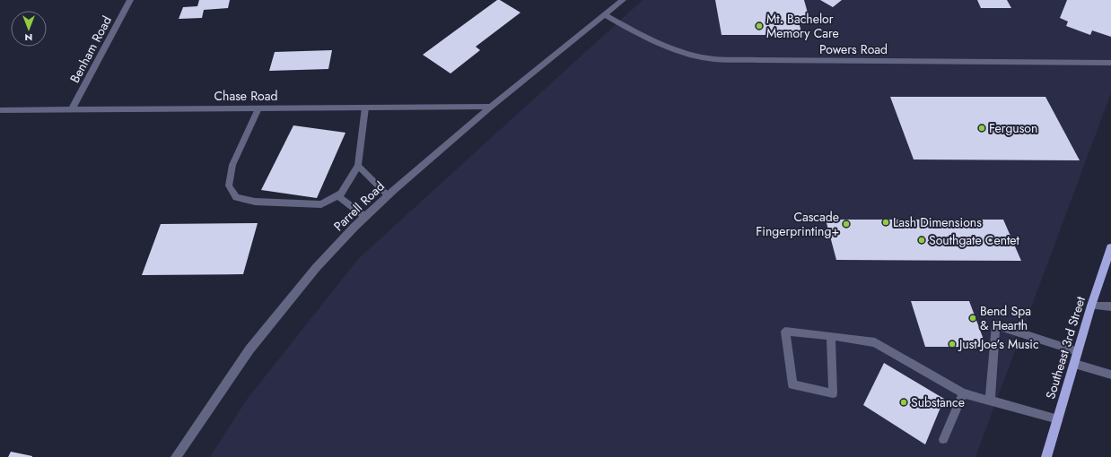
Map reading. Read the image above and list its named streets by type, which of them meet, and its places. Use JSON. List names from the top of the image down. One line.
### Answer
{"streets":{"main road":["Southeast 3rd Street"],"street":["Benham Road","Powers Road","Chase Road","Parrell Road"]},"crossings":[["Benham Road","Chase Road"],["Powers Road","Parrell Road"],["Chase Road","Parrell Road"]],"places":["Mt. Bachelor Memory Care","Ferguson","Lash Dimensions","Cascade Fingerprinting+","Southgate Centet","Bend Spa & Hearth","Just Joe’s Music","Substance"],"north":"bottom"}
